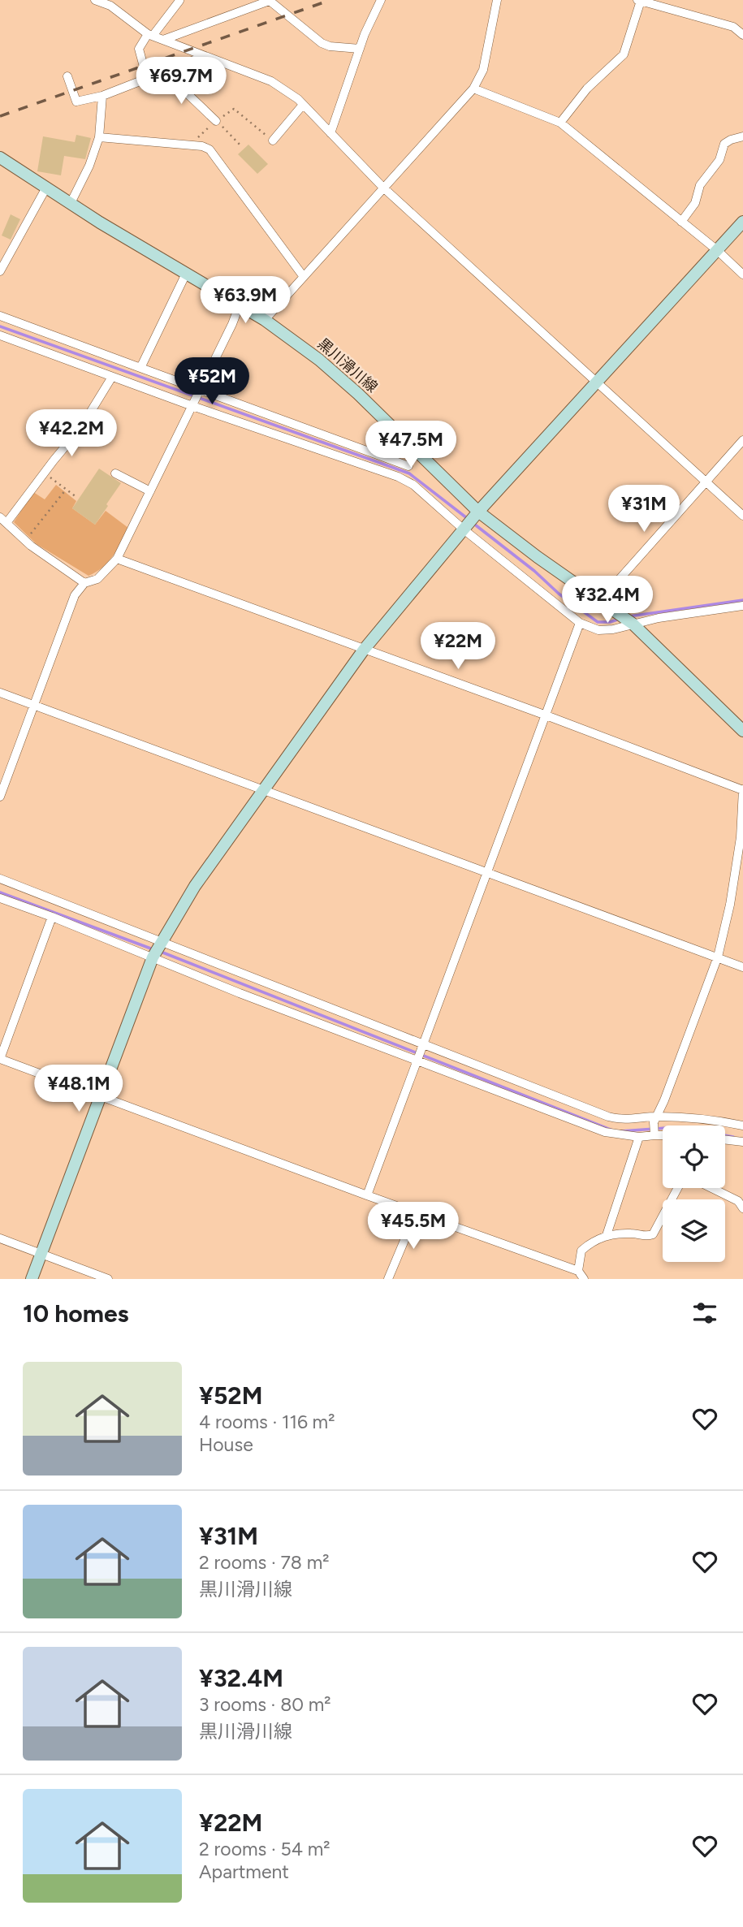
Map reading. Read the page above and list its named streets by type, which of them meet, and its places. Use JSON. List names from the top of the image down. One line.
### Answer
{"streets":{"street":["黒川滑川線"]},"page":{"price":["¥69.7M","¥63.9M","¥52M","¥42.2M","¥47.5M","¥31M","¥32.4M","¥22M","¥48.1M","¥45.5M"],"heading":"10 homes","list":[{"name":"¥52M","note":"4 rooms · 116 m² · House"},{"name":"¥31M","note":"2 rooms · 78 m² · 黒川滑川線"},{"name":"¥32.4M","note":"3 rooms · 80 m² · 黒川滑川線"},{"name":"¥22M","note":"2 rooms · 54 m² · Apartment"}]}}
